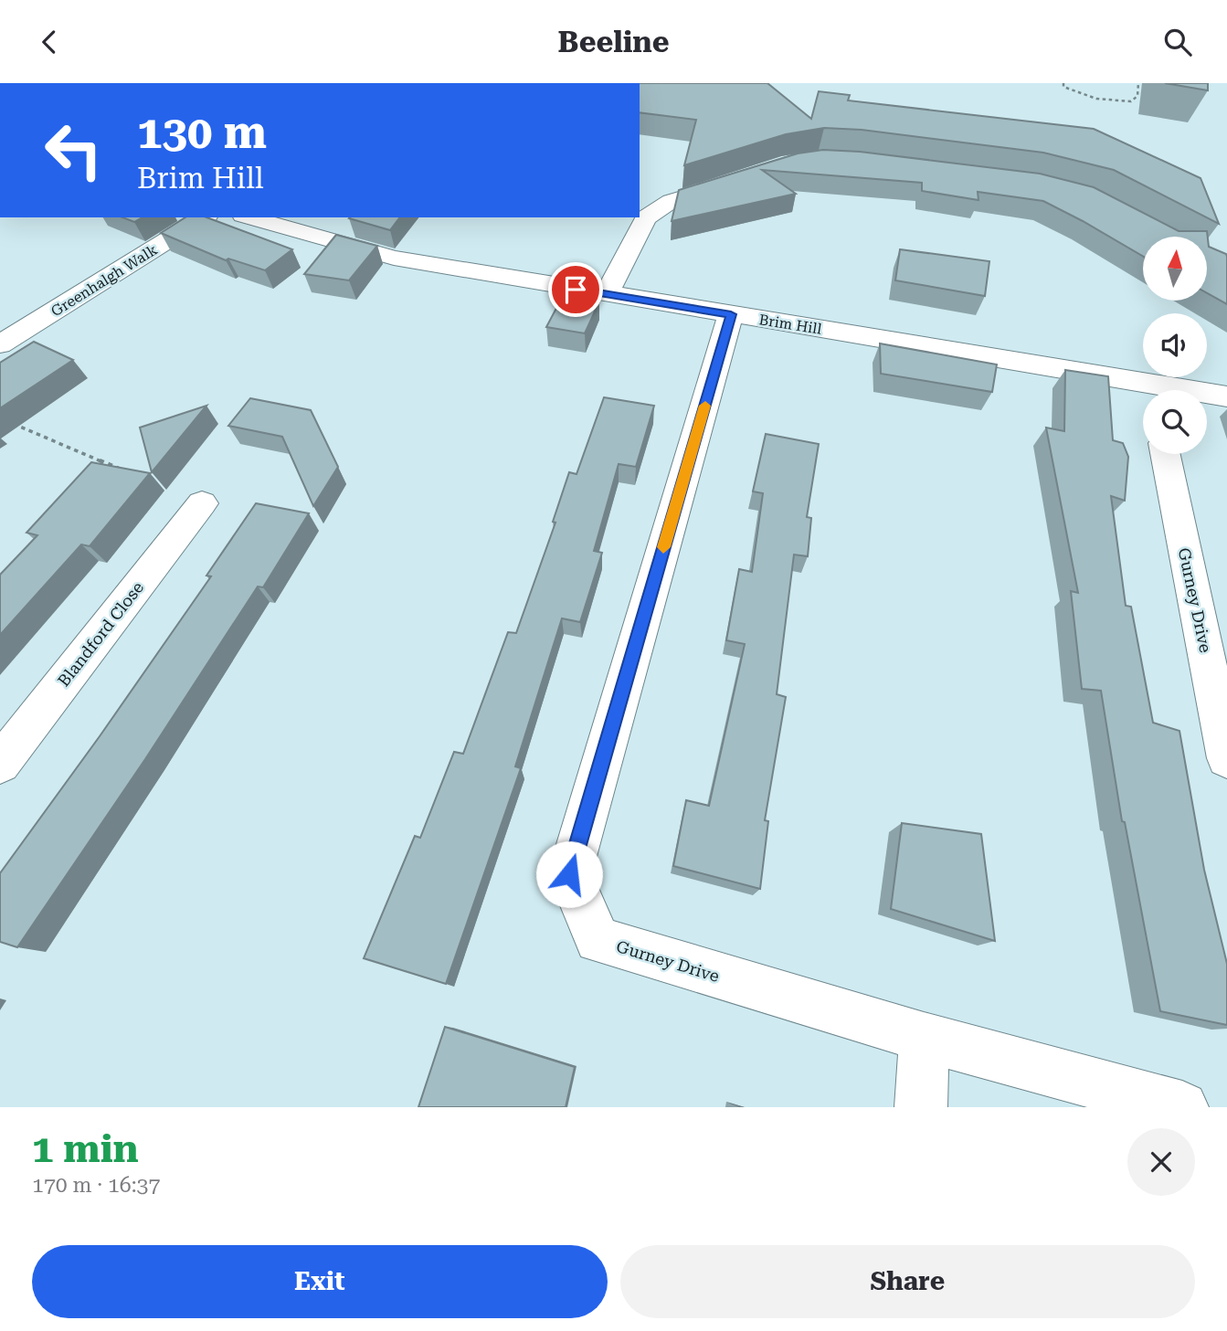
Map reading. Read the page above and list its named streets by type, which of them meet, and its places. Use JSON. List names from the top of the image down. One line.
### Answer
{"streets":{"street":["Greenhalgh Walk","Brim Hill","Gurney Drive","Blandford Close"]},"crossings":[["Brim Hill","Gurney Drive"]],"north":"top","page":{"header":"Beeline","turn":["130 m","Brim Hill"],"heading":["1 min","170 m · 16:37"],"buttons":["Exit","Share"]}}
